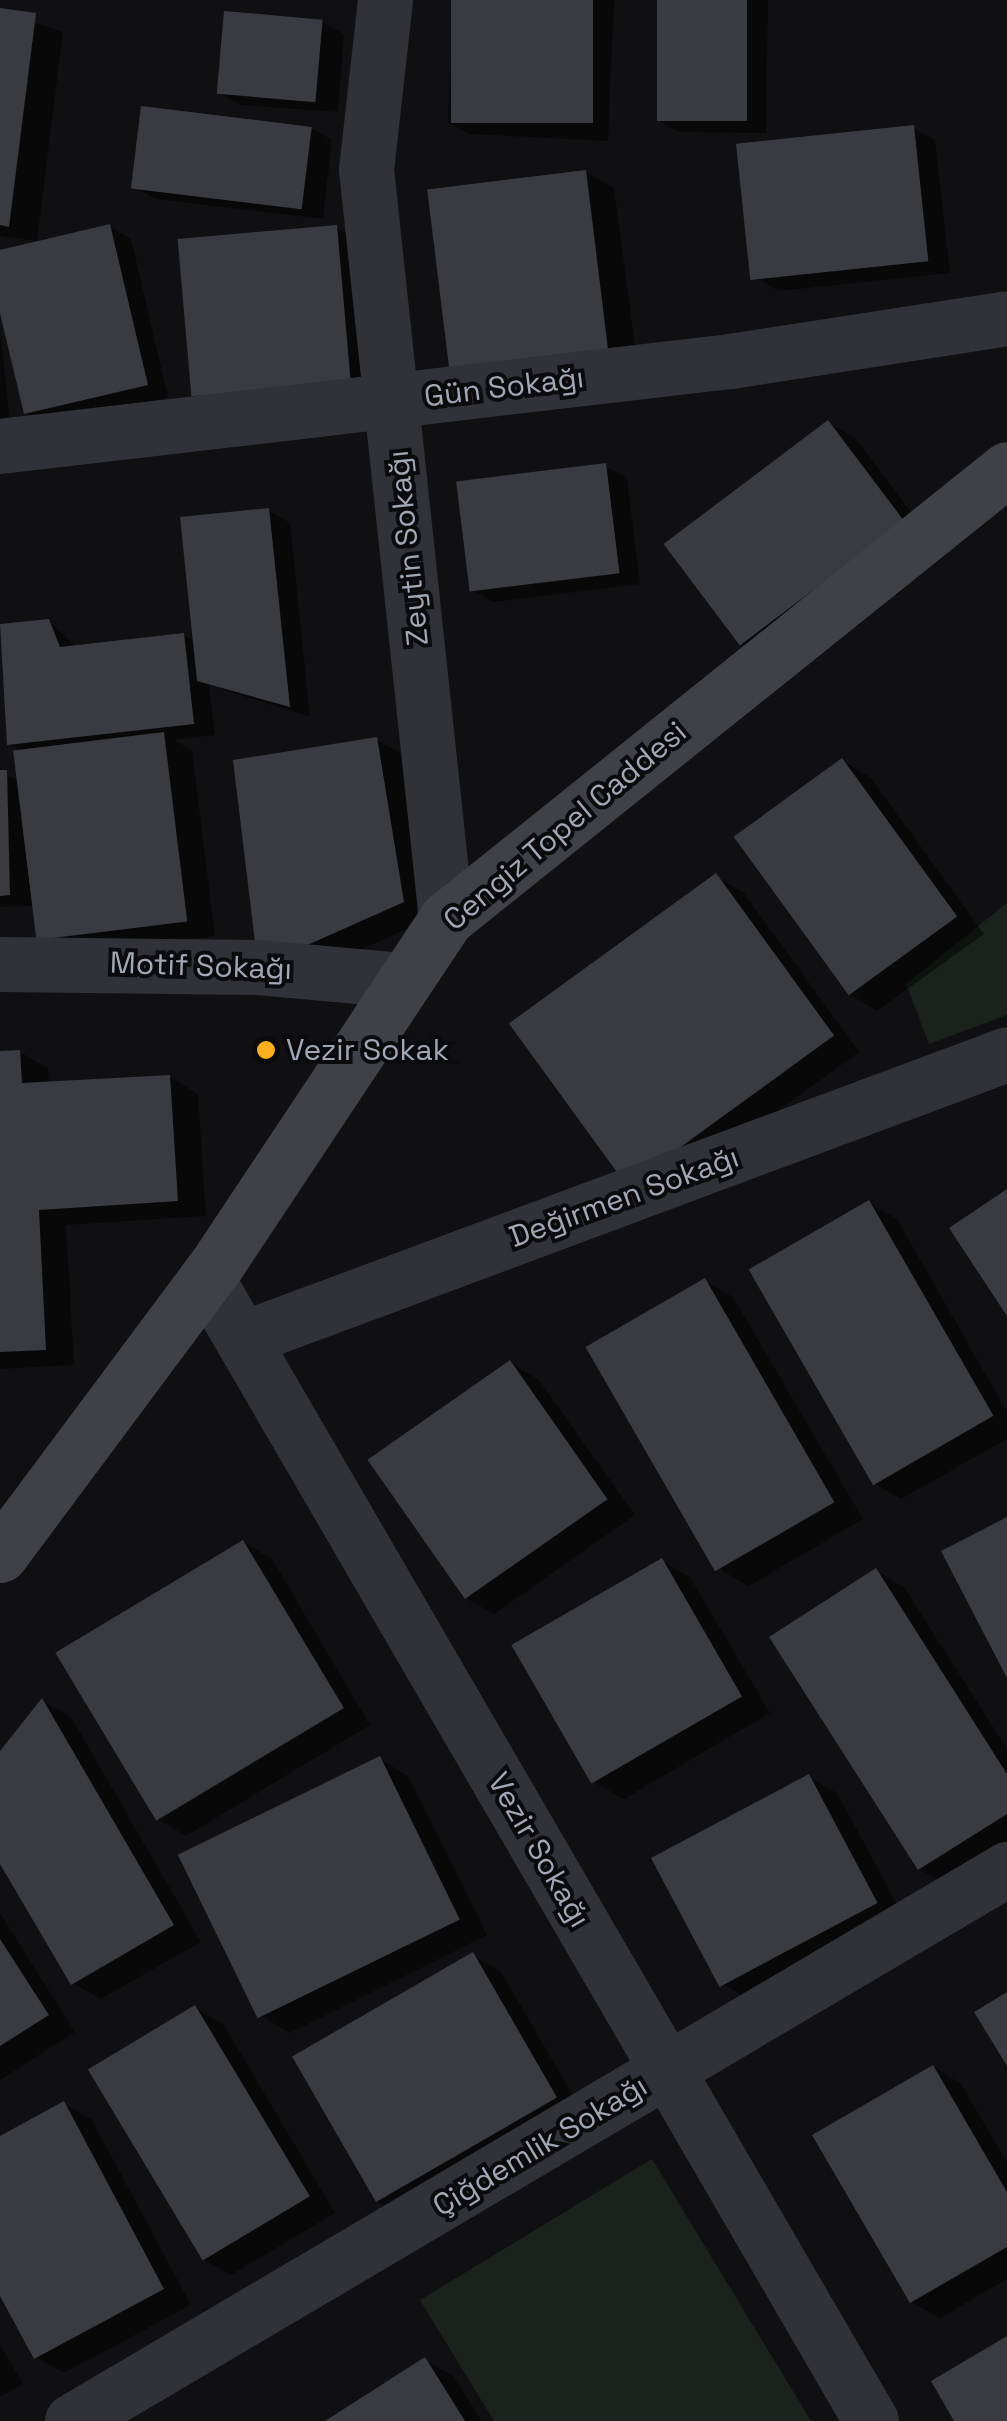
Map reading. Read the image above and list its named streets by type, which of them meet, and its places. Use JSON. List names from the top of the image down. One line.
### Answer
{"streets":{"street":["Gün Sokağı","Zeytin Sokağı","Cengiz Topel Caddesi","Motif Sokağı","Değirmen Sokağı","Vezir Sokağı","Çiğdemlik Sokağı"]},"crossings":[["Gün Sokağı","Zeytin Sokağı"],["Zeytin Sokağı","Cengiz Topel Caddesi"],["Cengiz Topel Caddesi","Motif Sokağı"],["Cengiz Topel Caddesi","Vezir Sokağı"],["Değirmen Sokağı","Vezir Sokağı"],["Vezir Sokağı","Çiğdemlik Sokağı"]],"places":["Vezir Sokak"]}
